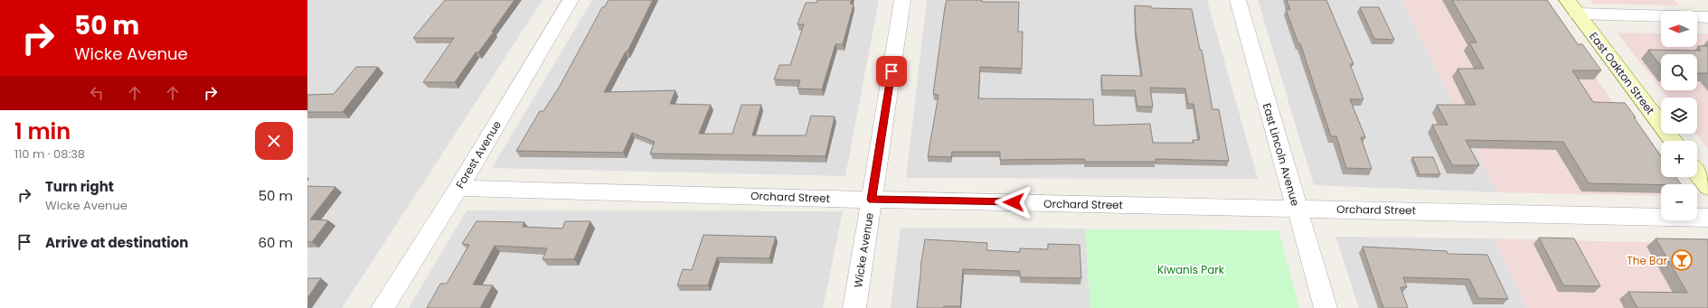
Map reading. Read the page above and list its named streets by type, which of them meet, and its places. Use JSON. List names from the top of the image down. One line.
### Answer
{"streets":{"main road":["East Oakton Street"],"street":["Forest Avenue","East Lincoln Avenue","Orchard Street","Wicke Avenue"]},"crossings":[["Forest Avenue","Orchard Street"],["East Lincoln Avenue","Orchard Street"],["Orchard Street","Wicke Avenue"]],"parks":["Kiwanis Park"],"places":{"bar":["The Bar"]},"north":"left","page":{"turn":["50 m","Wicke Avenue"],"map_buttons":["+","−"],"heading":["1 min","110 m · 08:38"],"list":[{"name":"Turn right","note":"Wicke Avenue","value":"50 m"},{"name":"Arrive at destination","value":"60 m"}]}}
